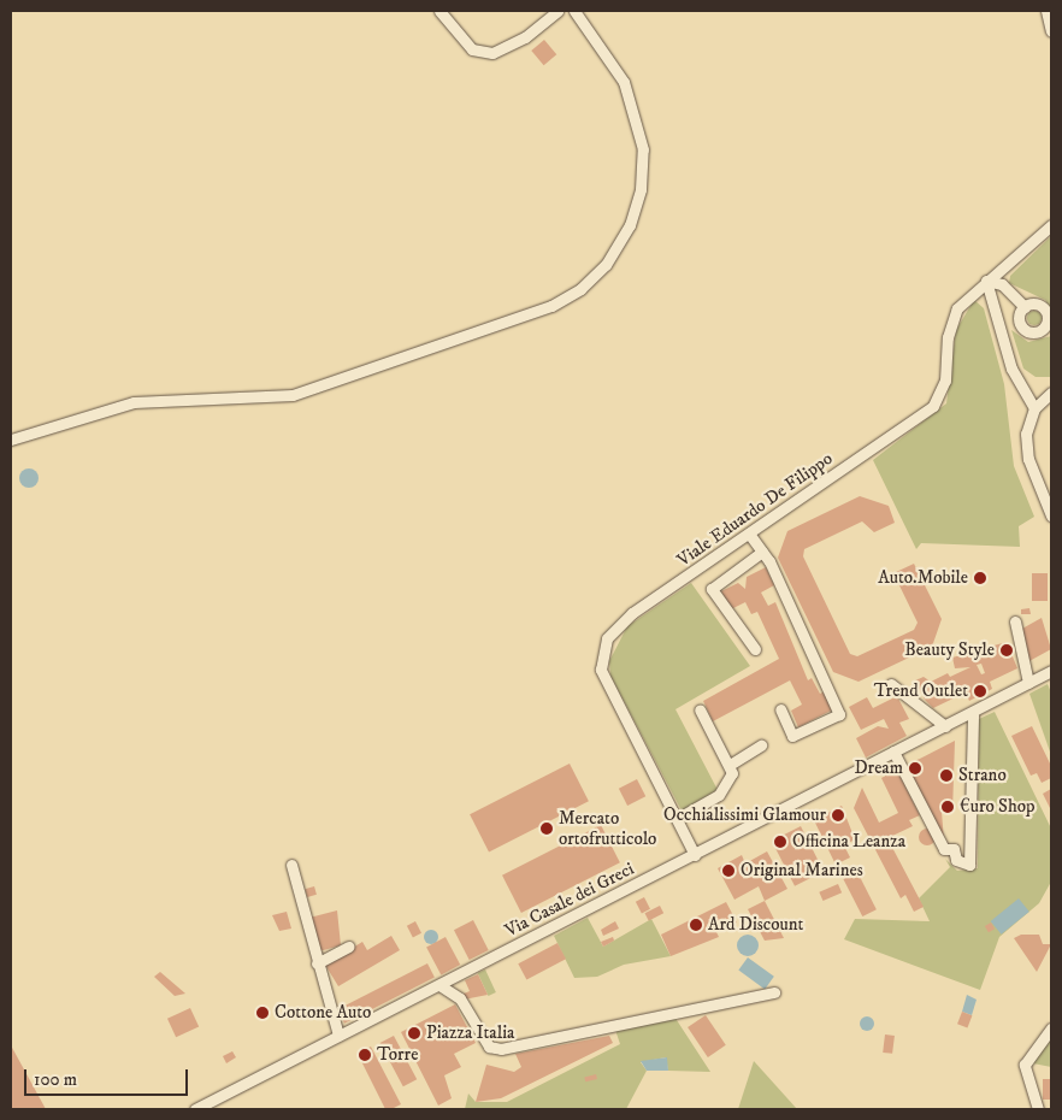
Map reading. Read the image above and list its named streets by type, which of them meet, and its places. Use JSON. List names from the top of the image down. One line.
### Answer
{"streets":{"street":["Viale Eduardo De Filippo","Via Casale dei Greci"]},"crossings":[["Viale Eduardo De Filippo","Via Casale dei Greci"]],"places":["Auto.Mobile","Beauty Style","Trend Outlet","Dream","Strano","€uro Shop","Occhialissimi Glamour","Mercato ortofrutticolo","Officina Leanza","Original Marines","Ard Discount","Cottone Auto","Piazza Italia","Torre"],"scale_bar":"100 m"}
